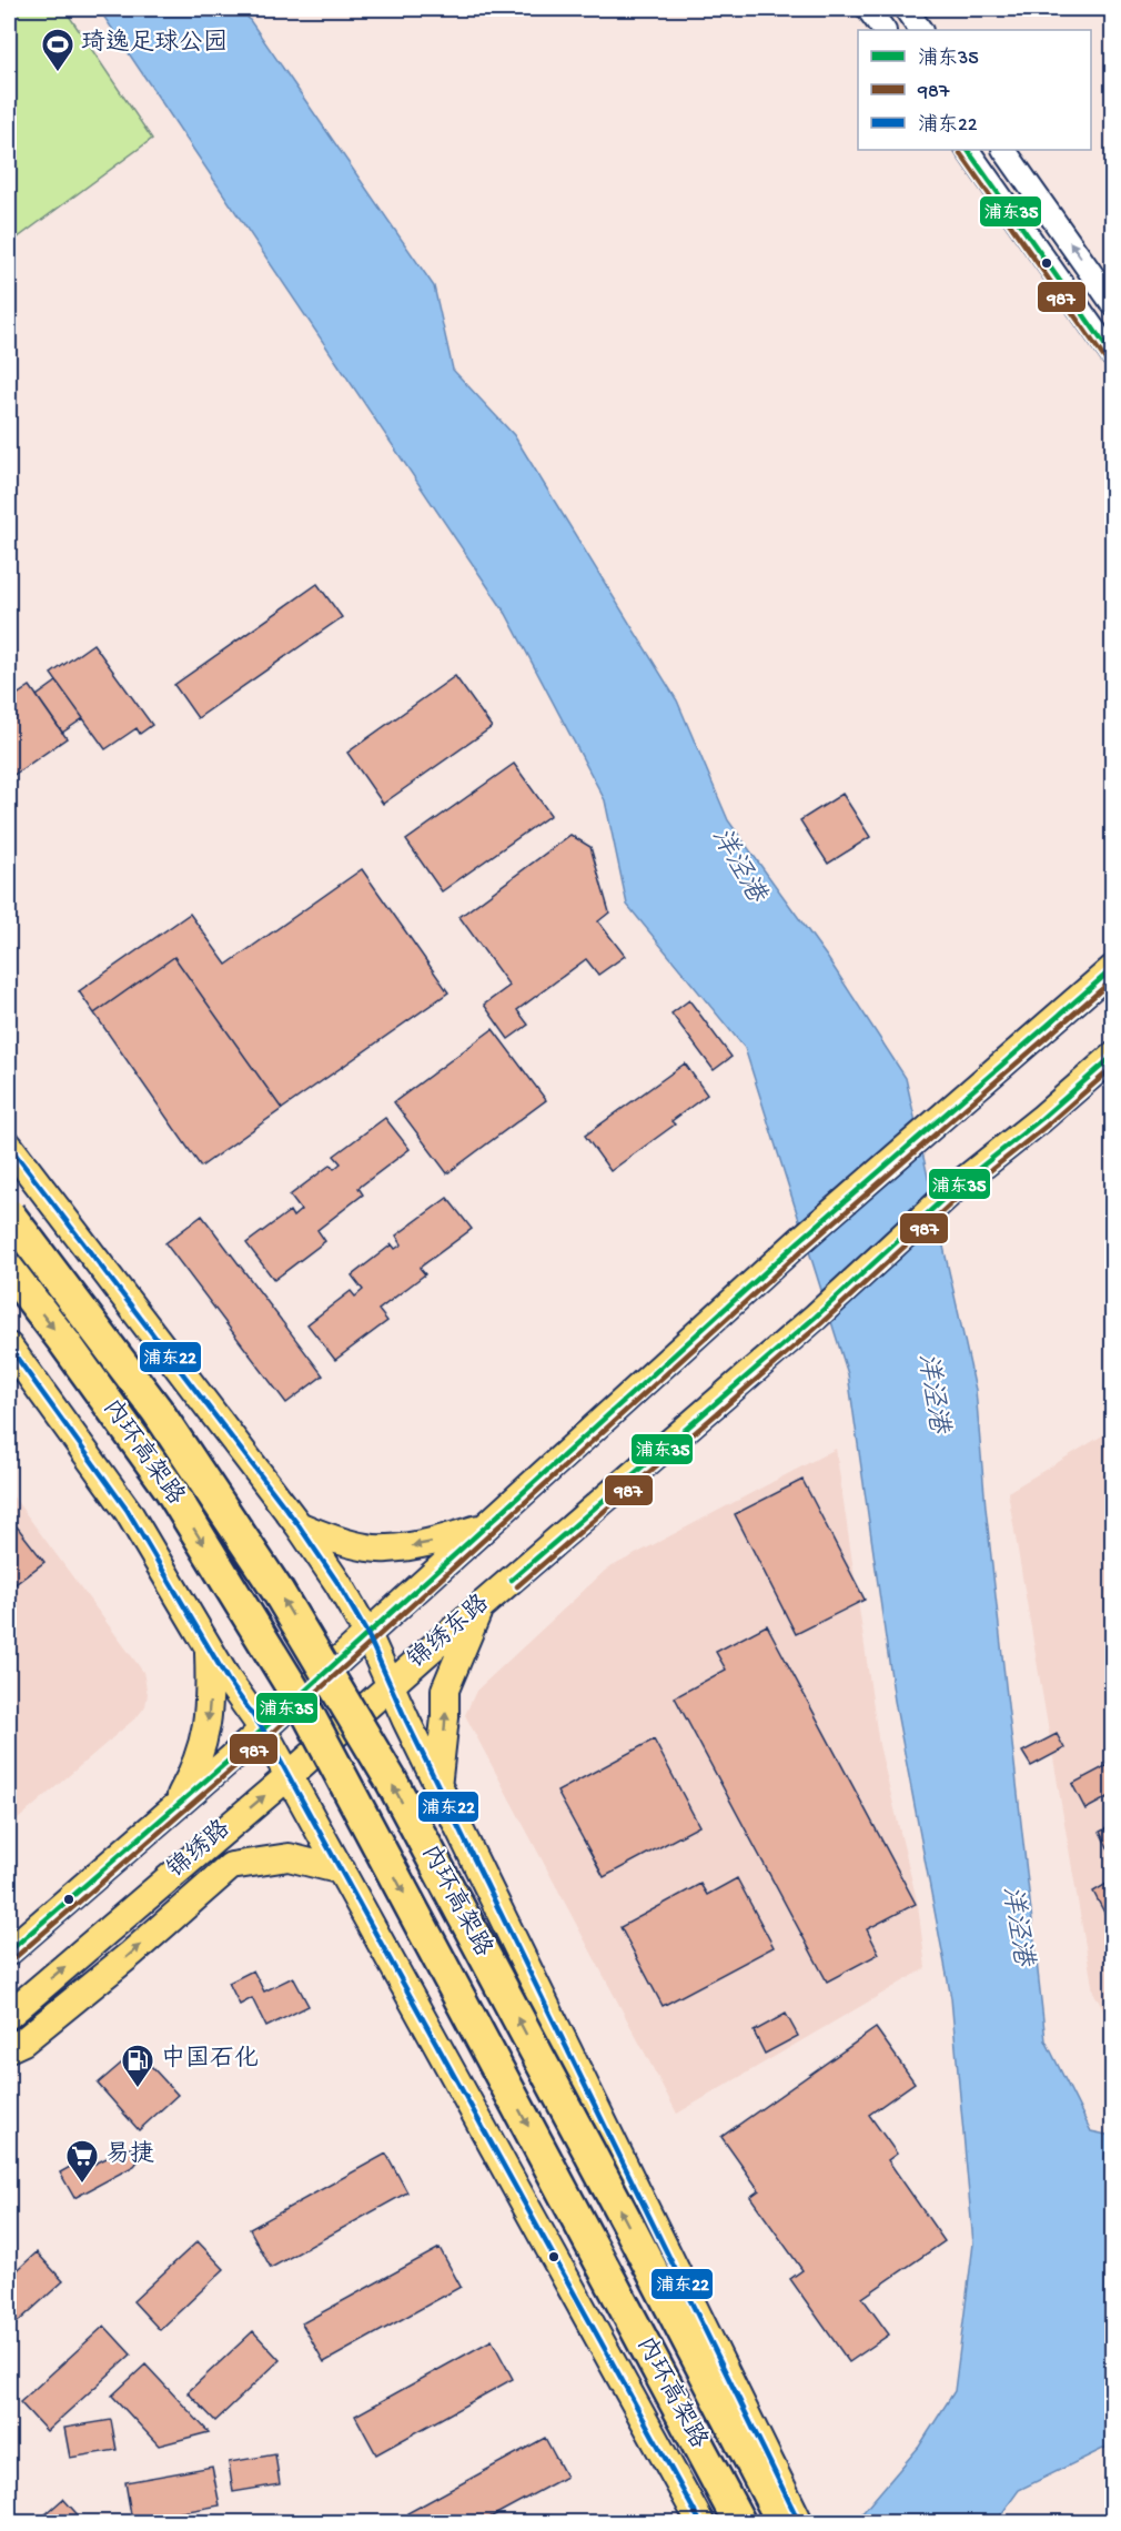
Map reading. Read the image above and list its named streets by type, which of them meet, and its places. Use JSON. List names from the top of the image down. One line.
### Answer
{"streets":{"highway":["内环高架路"],"main road":["锦绣东路","锦绣路"]},"crossings":[["锦绣东路","锦绣路"]],"water":["洋泾港"],"places":{"sports":["琦逸足球公园"],"fuel station":["中国石化"],"supermarket":["易捷"]},"lines":["transit line 浦东35","transit line 987","transit line 浦东22"],"legend":["浦东35","987","浦东22"]}
